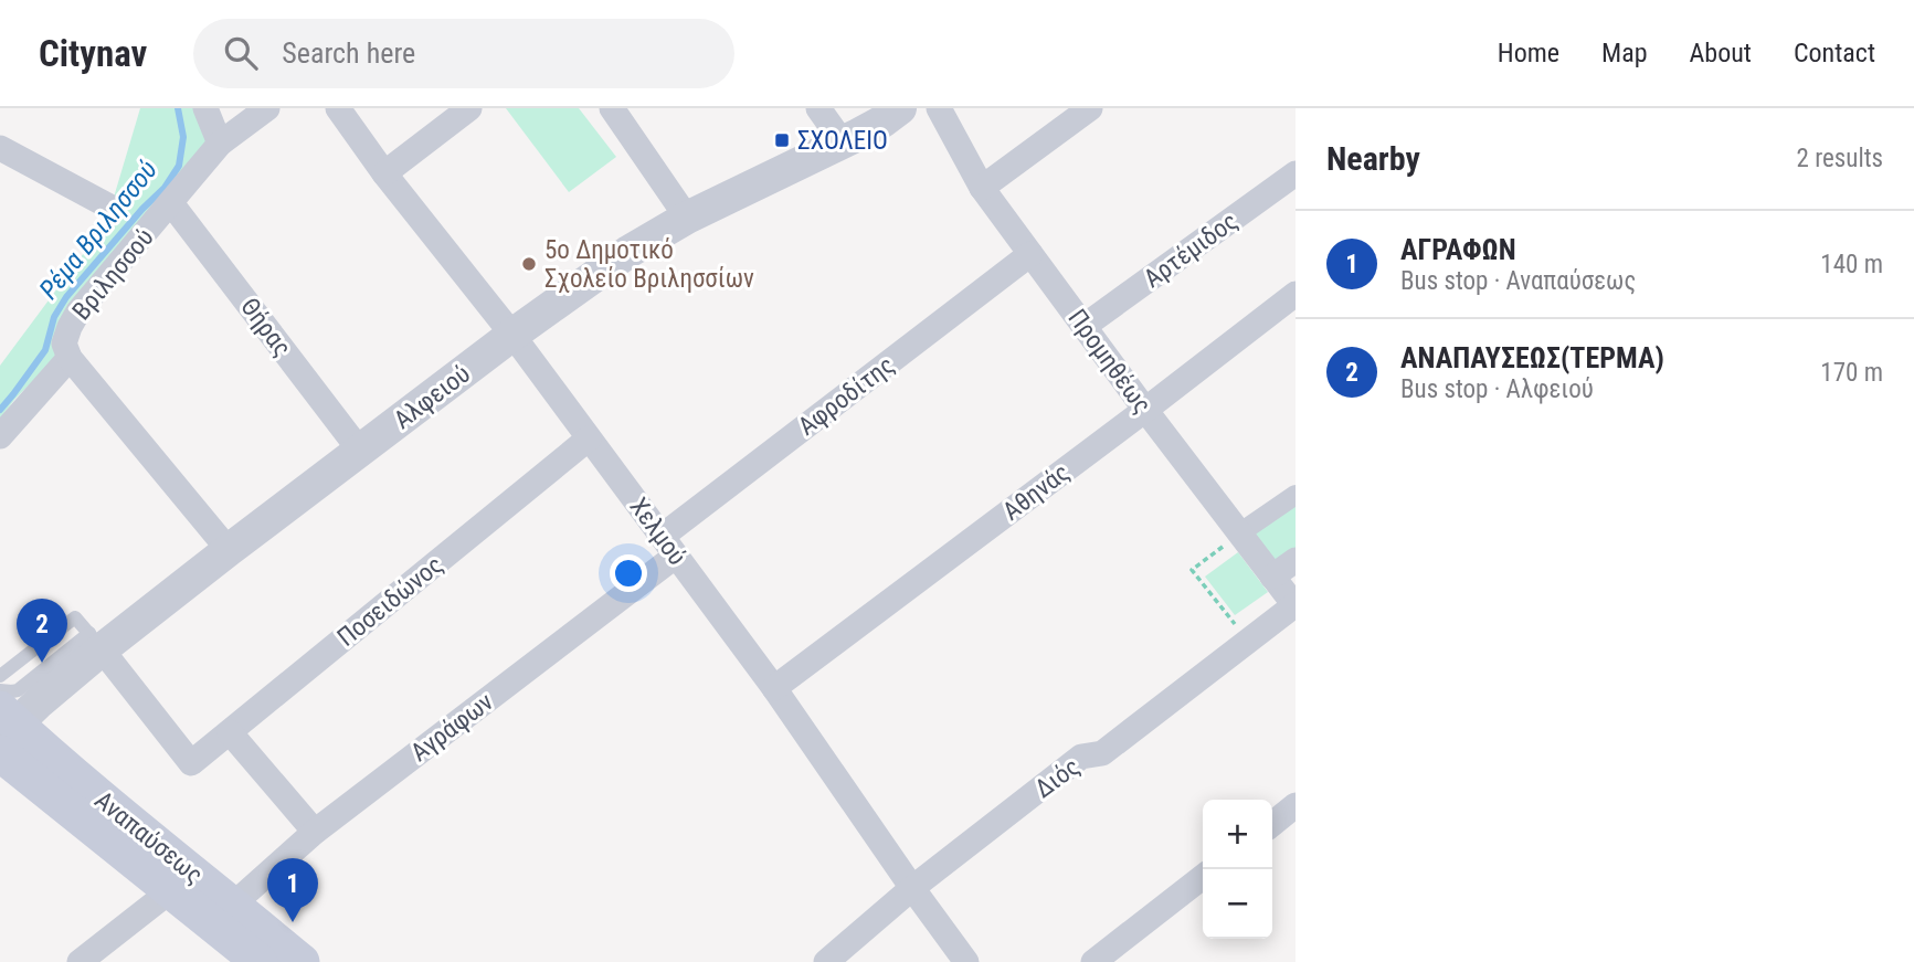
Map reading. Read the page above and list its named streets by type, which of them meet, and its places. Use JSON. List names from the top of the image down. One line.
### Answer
{"streets":{"main road":["Αναπαύσεως"],"street":["Αρτέμιδος","Βριλησσού","Θήρας","Προμηθέως","Αφροδίτης","Αλφειού","Αθηνάς","Χελμού","Ποσειδώνος","Αγράφων","Διός"]},"crossings":[["Αρτέμιδος","Προμηθέως"],["Βριλησσού","Θήρας"],["Θήρας","Αλφειού"],["Προμηθέως","Αφροδίτης"],["Προμηθέως","Αθηνάς"],["Προμηθέως","Διός"],["Αφροδίτης","Χελμού"],["Αφροδίτης","Αγράφων"],["Αλφειού","Χελμού"],["Αλφειού","Ποσειδώνος"],["Αλφειού","Αναπαύσεως"],["Αθηνάς","Χελμού"],["Χελμού","Ποσειδώνος"],["Χελμού","Αγράφων"],["Χελμού","Διός"],["Αγράφων","Αναπαύσεως"]],"water":["Ρέμα Βριλησσού"],"places":{"transit":["ΣΧΟΛΕΙΟ"],"other":["5ο Δημοτικό Σχολείο Βριλησσίων"]},"page":{"header":"Citynav","search":"Search here","nav":["Home","Map","About","Contact"],"heading":["Nearby","2 results"],"list":[{"mark":"1","name":"ΑΓΡΑΦΩΝ","note":"Bus stop · Αναπαύσεως","value":"140 m"},{"mark":"2","name":"ΑΝΑΠΑΥΣΕΩΣ(ΤΕΡΜΑ)","note":"Bus stop · Αλφειού","value":"170 m"}],"pins":["2","1"],"map_buttons":["+","−"]}}
